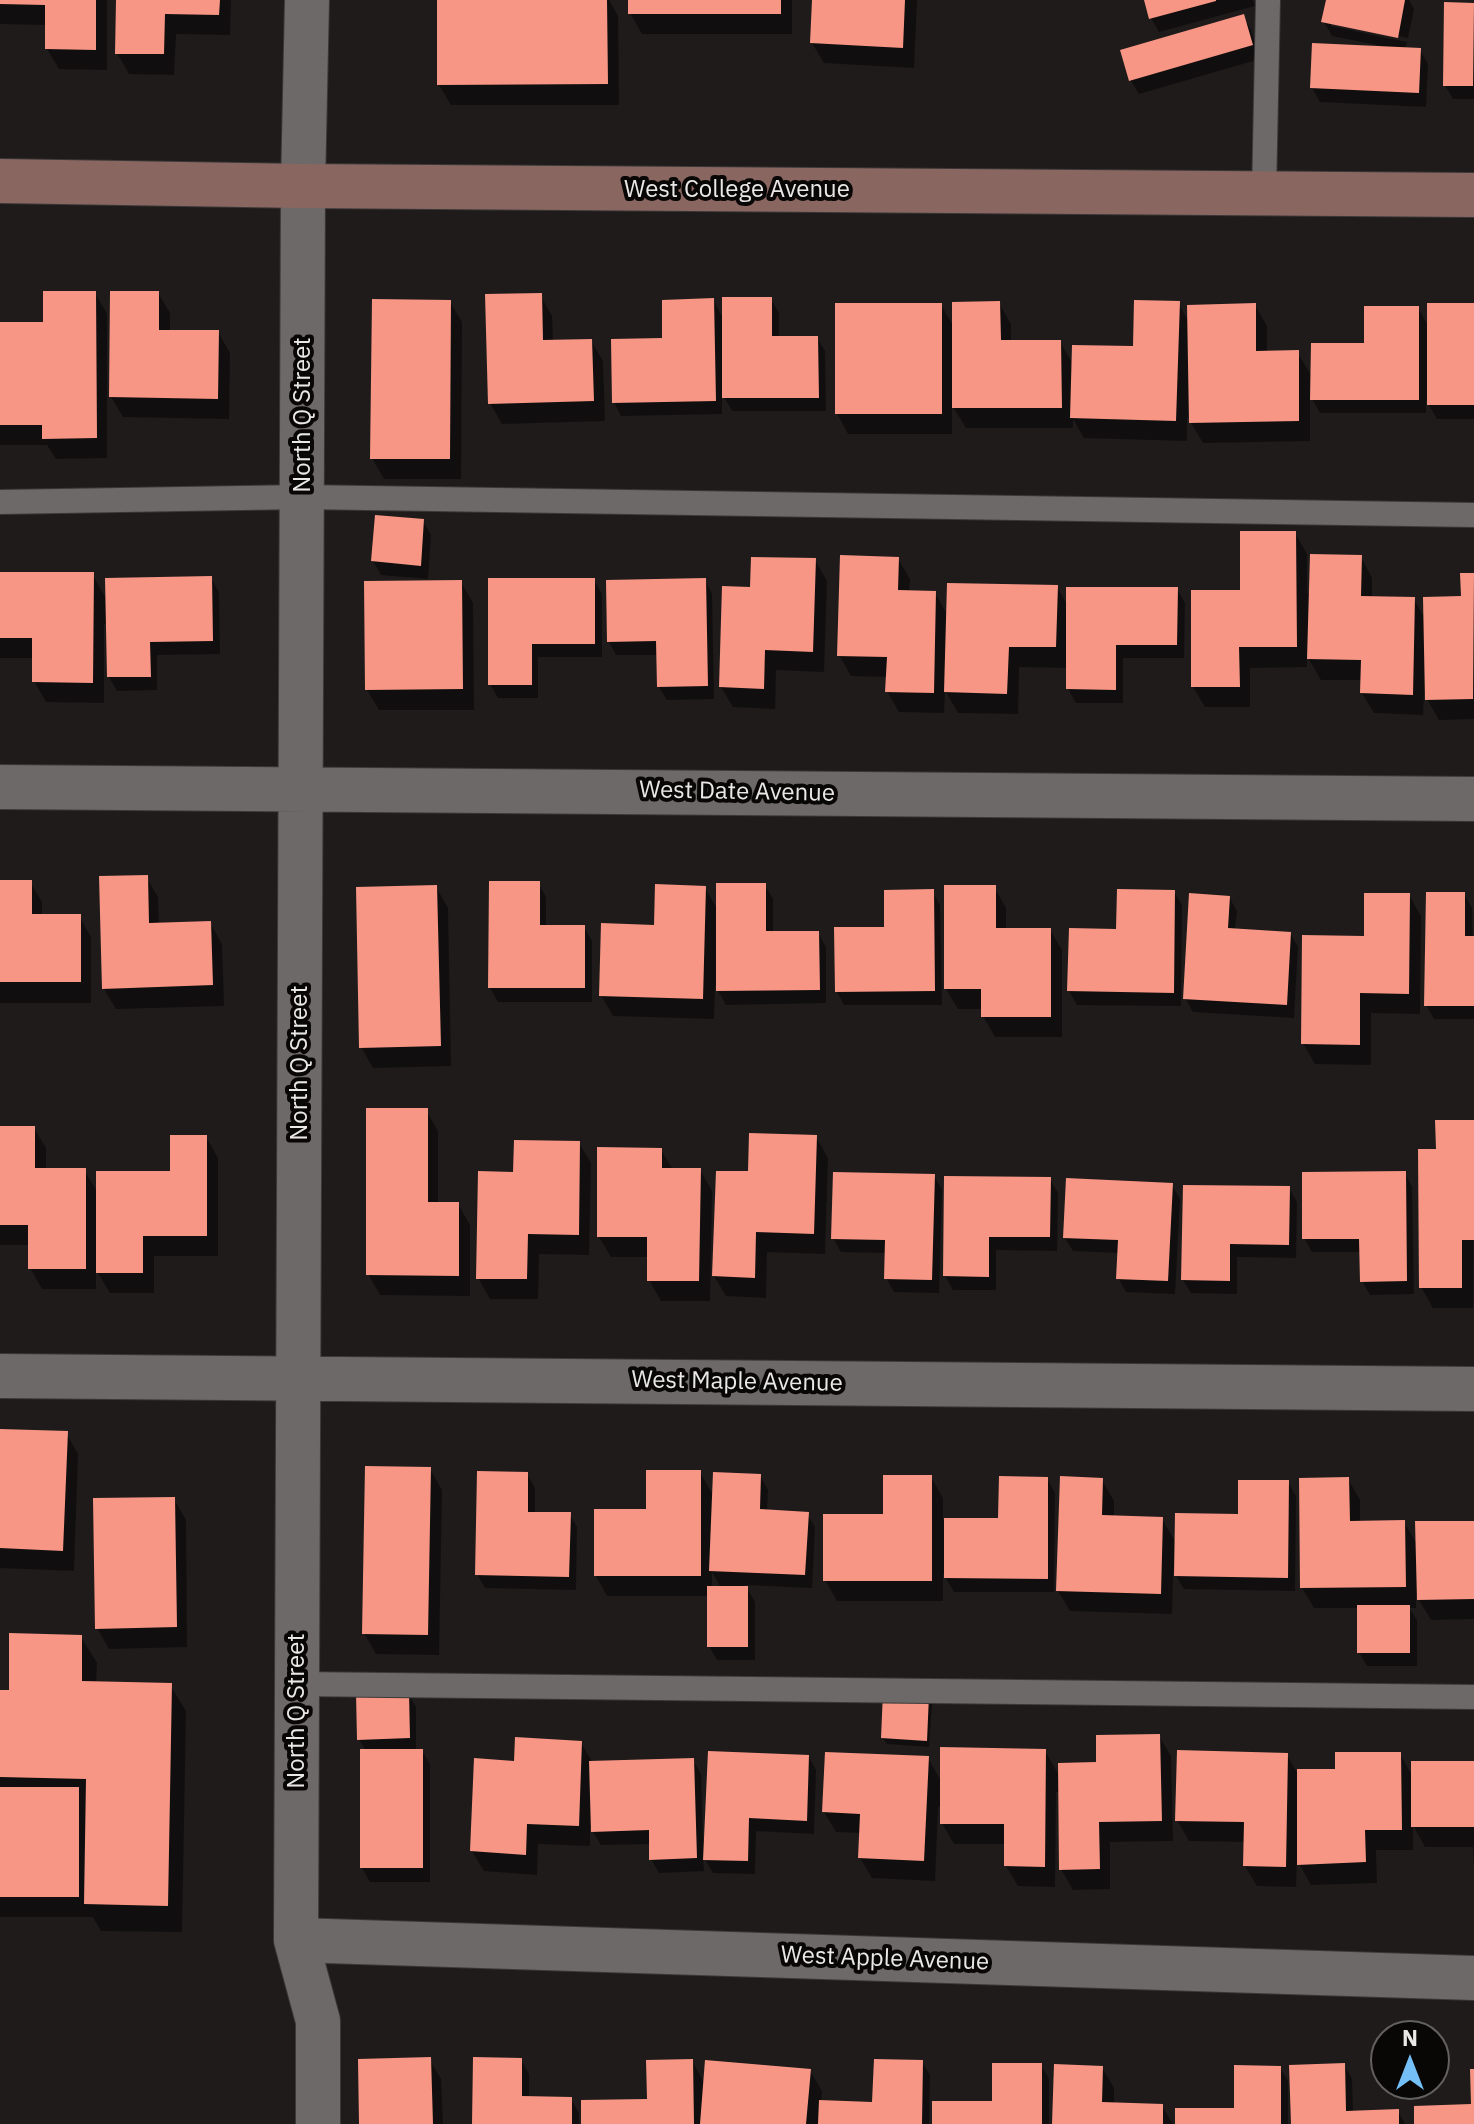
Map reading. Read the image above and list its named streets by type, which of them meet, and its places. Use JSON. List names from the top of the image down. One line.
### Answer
{"streets":{"street":["West College Avenue","North Q Street","West Date Avenue","West Maple Avenue","West Apple Avenue"]},"crossings":[["West College Avenue","North Q Street"],["North Q Street","West Date Avenue"],["North Q Street","West Maple Avenue"],["North Q Street","West Apple Avenue"]],"north":"top"}
